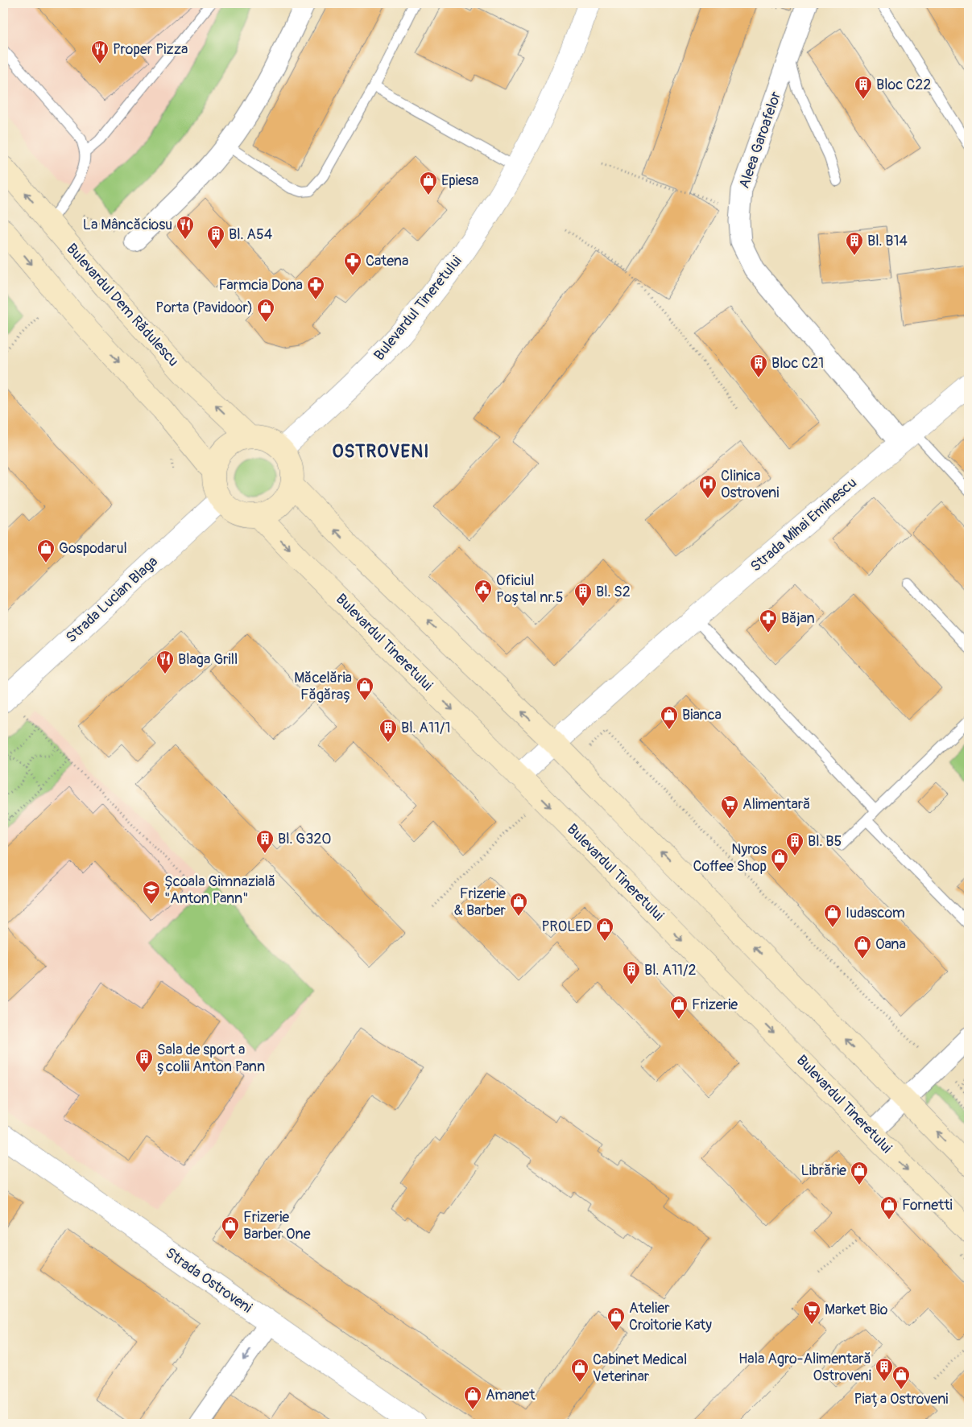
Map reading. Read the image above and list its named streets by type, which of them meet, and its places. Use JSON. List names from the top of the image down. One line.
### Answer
{"streets":{"main road":["Bulevardul Dem Rădulescu","Bulevardul Tineretului"],"street":["Aleea Garoafelor","Strada Mihai Eminescu","Strada Lucian Blaga","Strada Ostroveni"]},"crossings":[["Aleea Garoafelor","Strada Mihai Eminescu"],["Bulevardul Dem Rădulescu","Bulevardul Tineretului"],["Bulevardul Dem Rădulescu","Strada Lucian Blaga"],["Bulevardul Tineretului","Strada Mihai Eminescu"],["Bulevardul Tineretului","Strada Lucian Blaga"]],"one_way":["Bulevardul Tineretului"],"districts":["OSTROVENI"],"places":{"restaurant":["Proper Pizza","La Mâncăciosu","Blaga Grill"],"building":["Bloc C22","Bl. A54","Bl. B14","Bloc C21","Bl. S2","Bl. A11/1","Bl. G320","Bl. B5","Bl. A11/2","Sala de sport a școlii Anton Pann","Hala Agro-Alimentară Ostroveni"],"shop":["Epiesa","Porta (Pavidoor)","Gospodarul","Măcelăria Făgăraș","Bianca","Nyros Coffee Shop","Frizerie & Barber","Iudascom","PROLED","Oana","Frizerie","Librărie","Fornetti","Frizerie Barber One","Atelier Croitorie Katy","Cabinet Medical Veterinar","Piața Ostroveni","Amanet"],"pharmacy":["Catena","Farmcia Dona","Băjan"],"hospital":["Clinica Ostroveni"],"public building":["Oficiul Poștal nr.5"],"supermarket":["Alimentară","Market Bio"],"school or university":["Școala Gimnazială \"Anton Pann\""]}}
